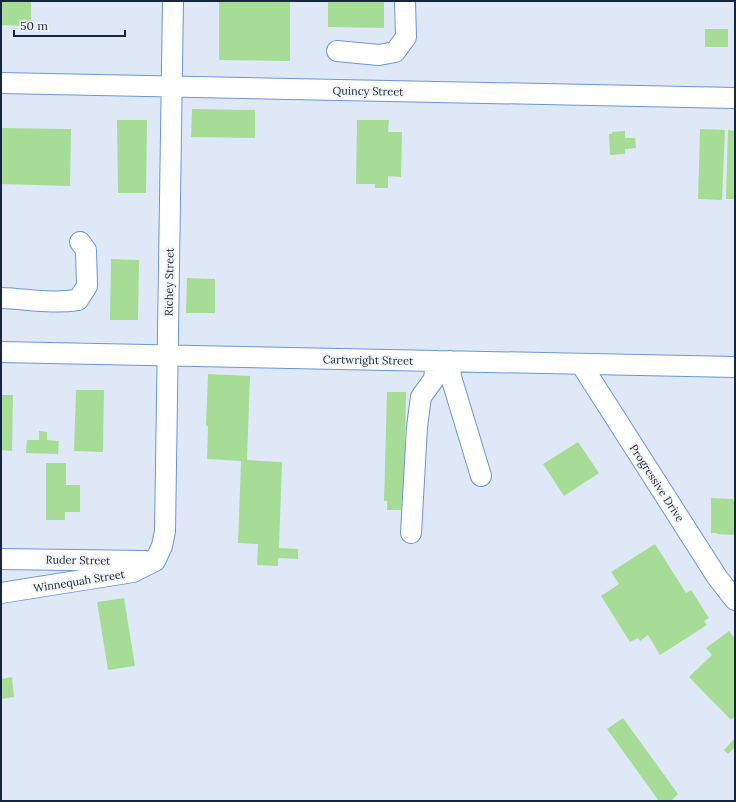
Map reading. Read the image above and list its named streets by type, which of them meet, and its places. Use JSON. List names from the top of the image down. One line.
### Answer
{"streets":{"street":["Quincy Street","Richey Street","Cartwright Street","Progressive Drive","Ruder Street","Winnequah Street"]},"crossings":[["Quincy Street","Richey Street"],["Richey Street","Cartwright Street"],["Richey Street","Ruder Street"],["Richey Street","Winnequah Street"],["Cartwright Street","Progressive Drive"],["Ruder Street","Winnequah Street"]],"scale_bar":"50 m"}
